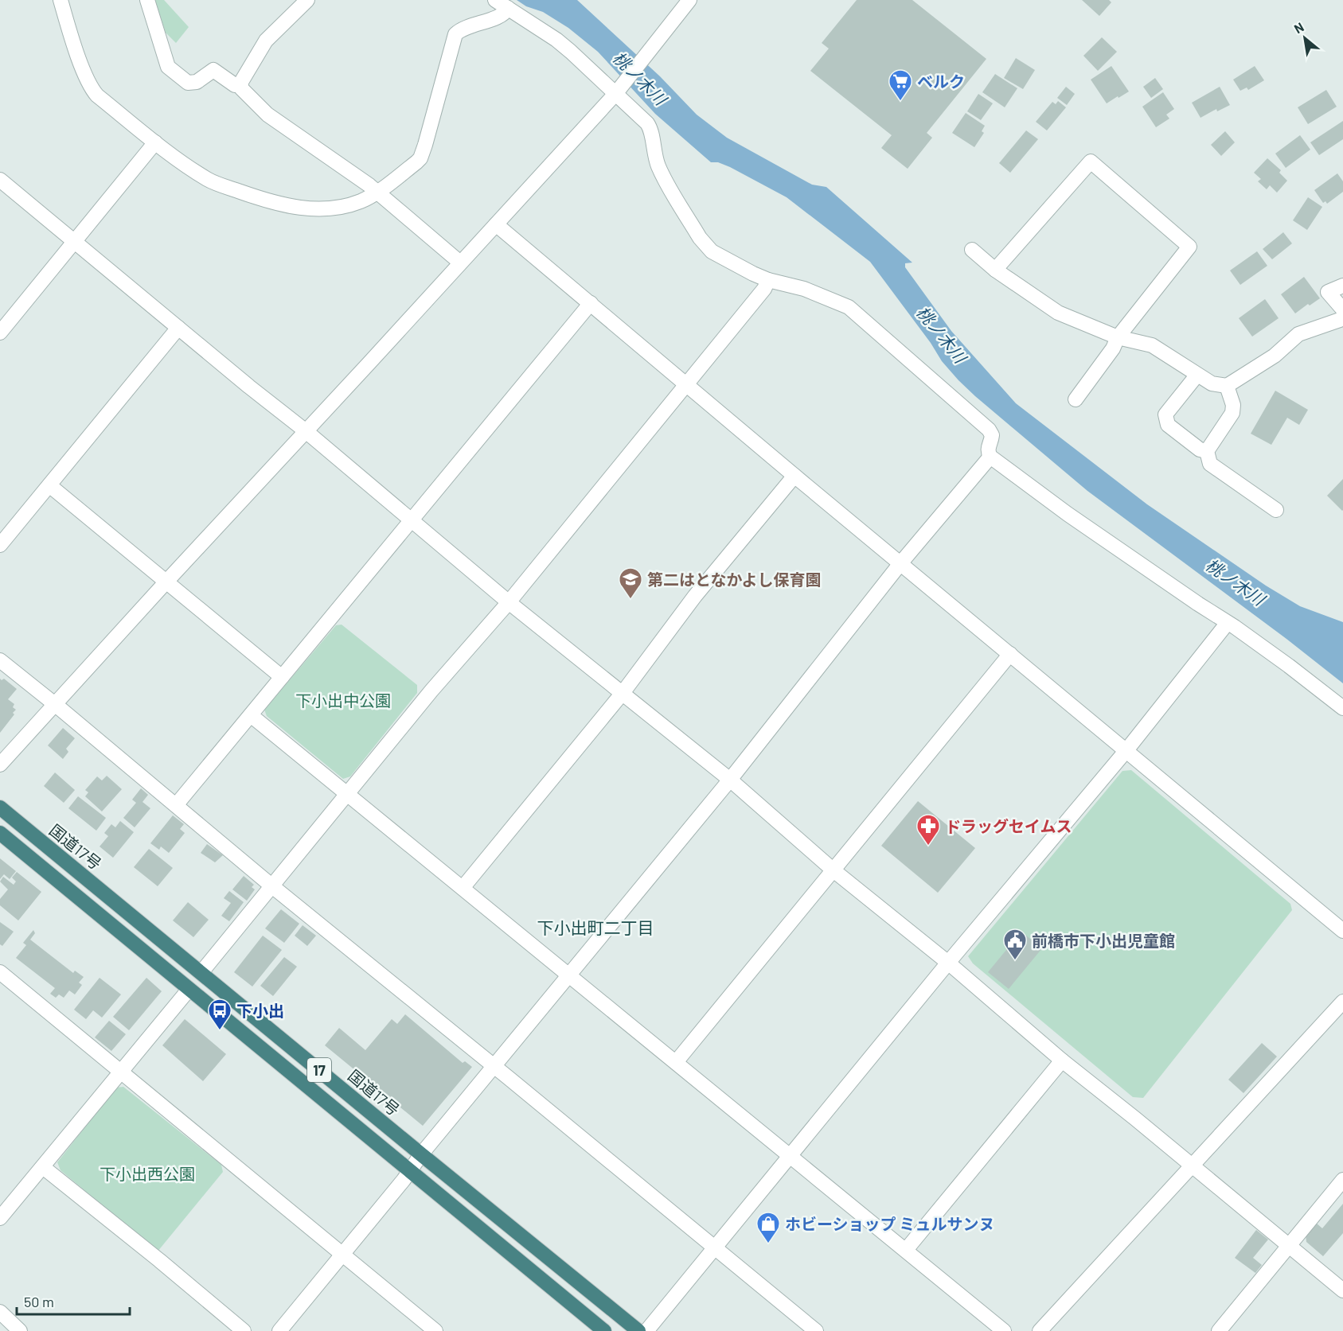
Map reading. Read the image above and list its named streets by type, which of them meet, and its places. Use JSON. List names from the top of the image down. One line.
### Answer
{"streets":{"highway":["国道17号","17"]},"districts":["下小出町二丁目"],"water":["桃ノ木川"],"parks":["下小出中公園","下小出西公園"],"places":{"supermarket":["ベルク"],"school or university":["第二はとなかよし保育園"],"pharmacy":["ドラッグセイムス"],"public building":["前橋市下小出児童館"],"bus stop":["下小出"],"shop":["ホビーショップ ミュルサンヌ"]},"scale_bar":"50 m","north":"top left"}
